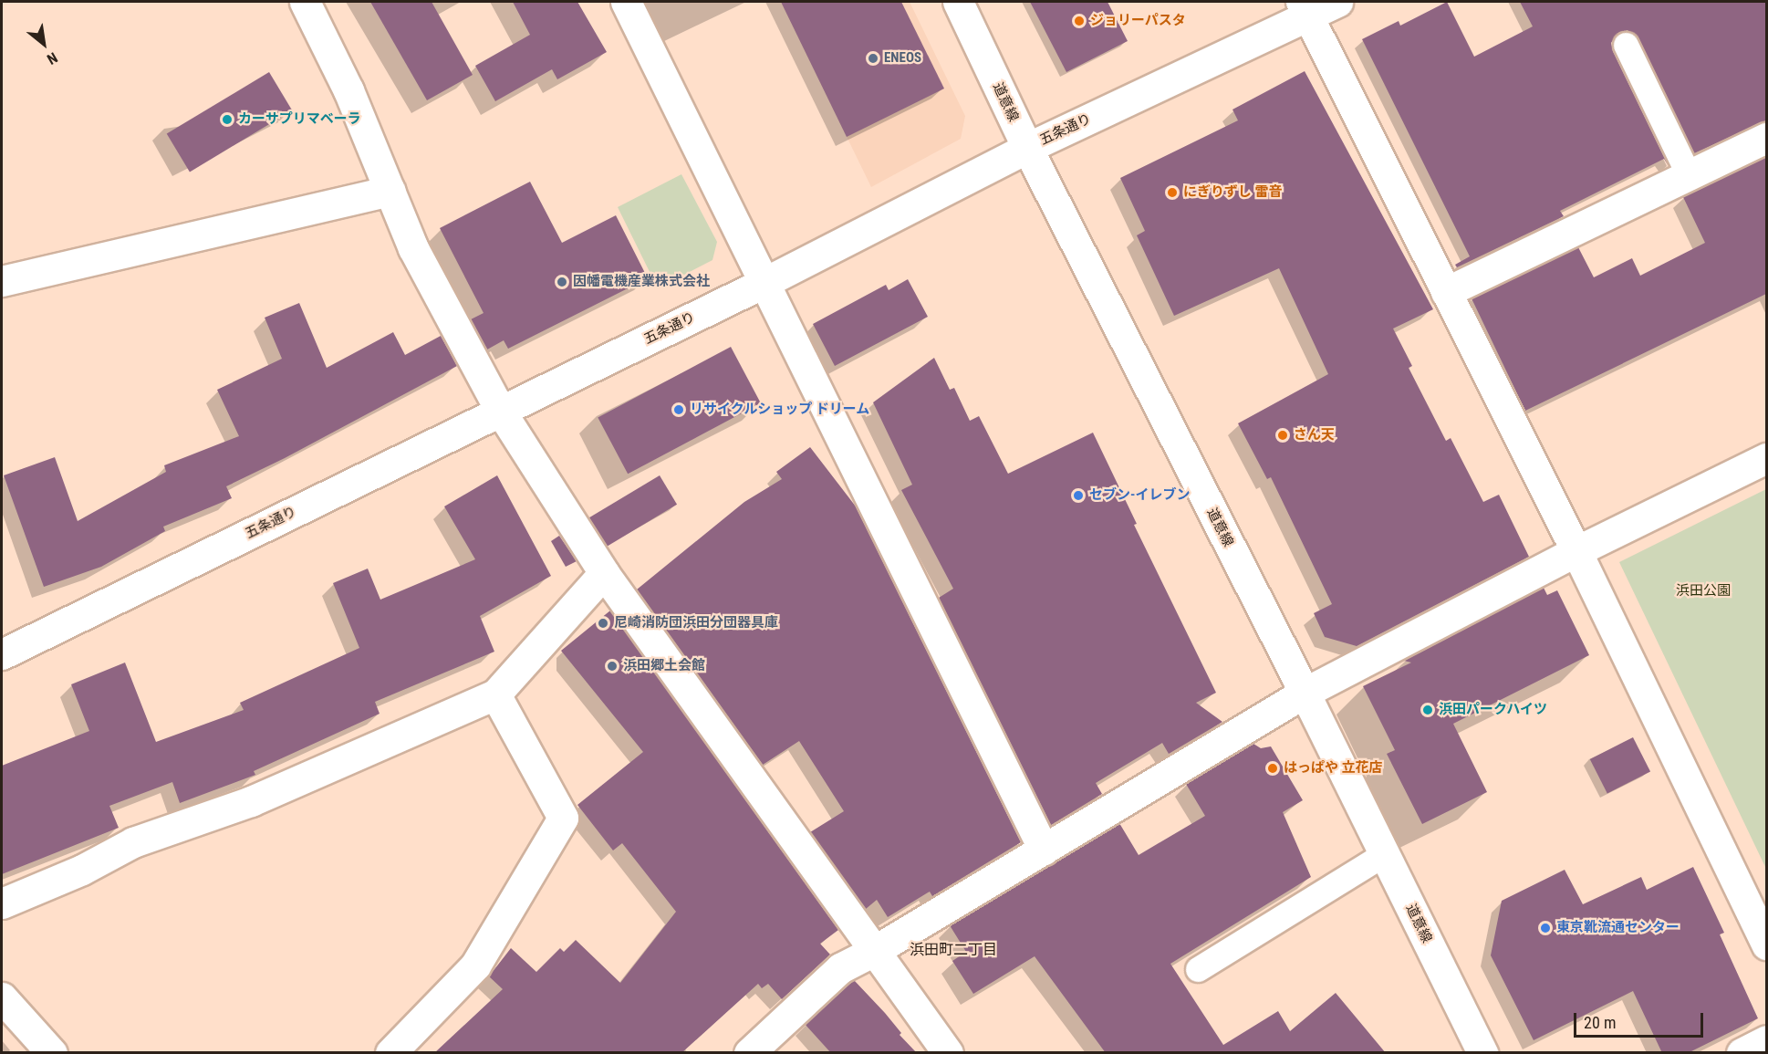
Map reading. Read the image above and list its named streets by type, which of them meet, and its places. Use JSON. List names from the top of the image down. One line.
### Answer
{"streets":{"street":["道意線","五条通り"]},"crossings":[["道意線","五条通り"]],"districts":["浜田町二丁目"],"parks":["浜田公園"],"places":["ジョリーパスタ","ENEOS","カーサプリマベーラ","にぎりずし 雷音","因幡電機産業株式会社","リサイクルショップ ドリーム","さん天","セブン-イレブン","尼崎消防団浜田分団器具庫","浜田郷土会館","浜田パークハイツ","はっぱや 立花店","東京靴流通センター"],"scale_bar":"20 m","north":"bottom right"}
